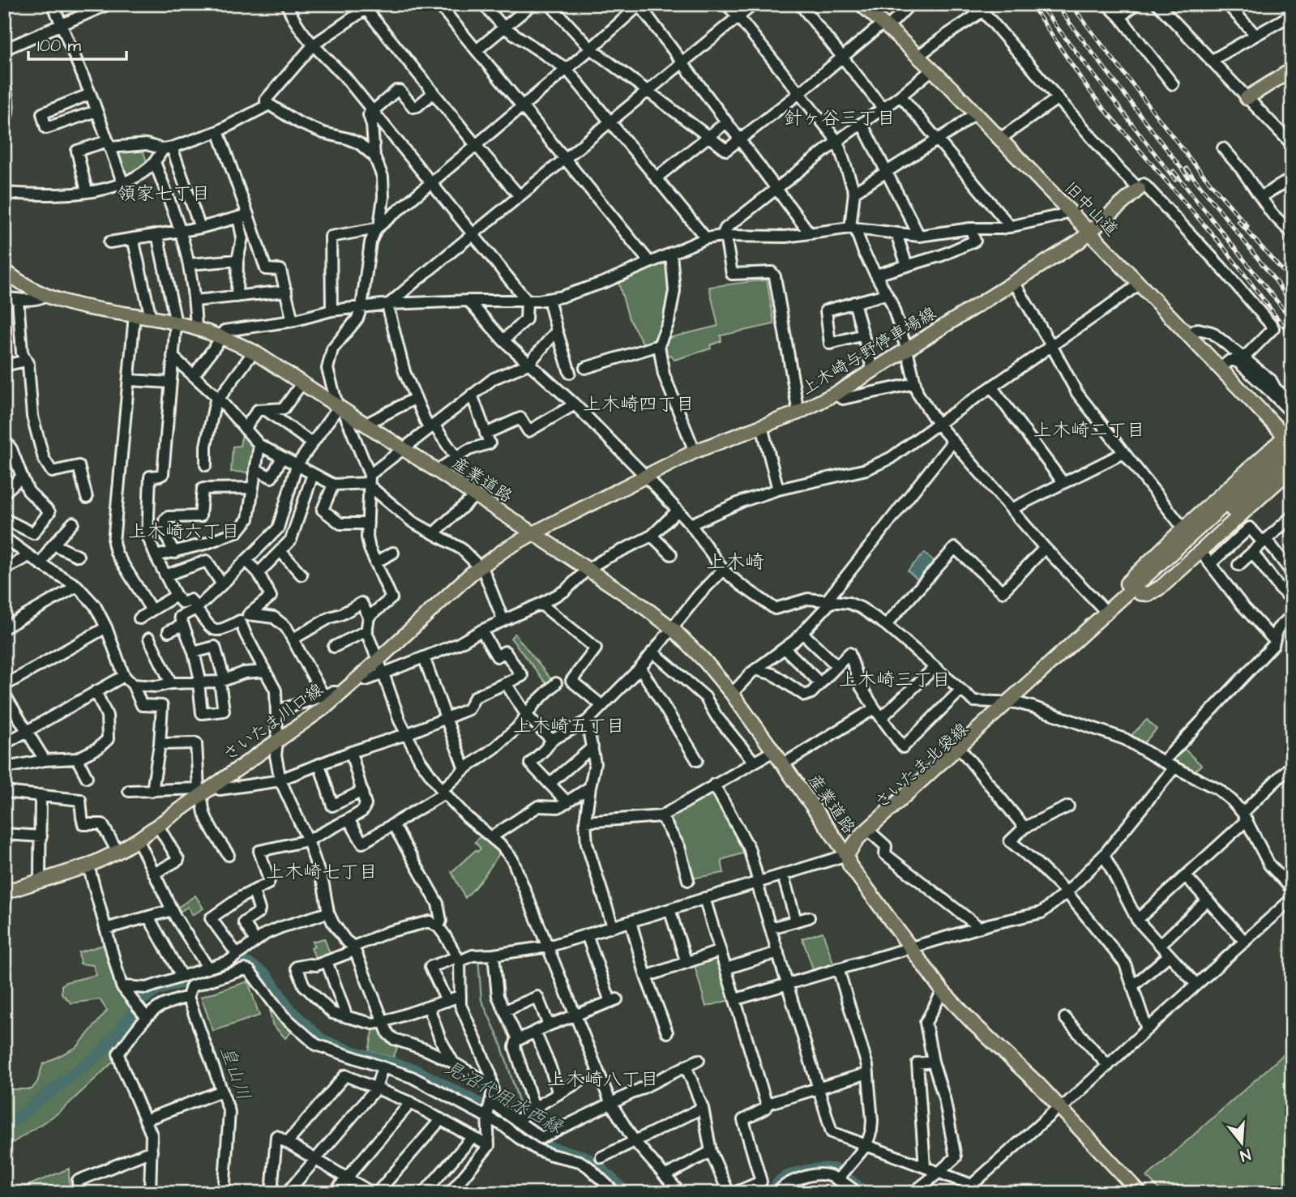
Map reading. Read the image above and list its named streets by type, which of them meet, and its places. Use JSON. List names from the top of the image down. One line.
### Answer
{"streets":{"main road":["旧中山道","上木崎与野停車場線","産業道路","さいたま川口線","さいたま北袋線"]},"crossings":[["旧中山道","上木崎与野停車場線"],["旧中山道","さいたま北袋線"],["上木崎与野停車場線","産業道路"],["上木崎与野停車場線","さいたま川口線"],["産業道路","さいたま川口線"],["産業道路","さいたま北袋線"]],"districts":["針ヶ谷三丁目","領家七丁目","上木崎四丁目","上木崎二丁目","上木崎六丁目","上木崎","上木崎三丁目","上木崎五丁目","上木崎七丁目","上木崎八丁目"],"water":["皇山川","見沼代用水西縁"],"scale_bar":"100 m","north":"bottom"}
